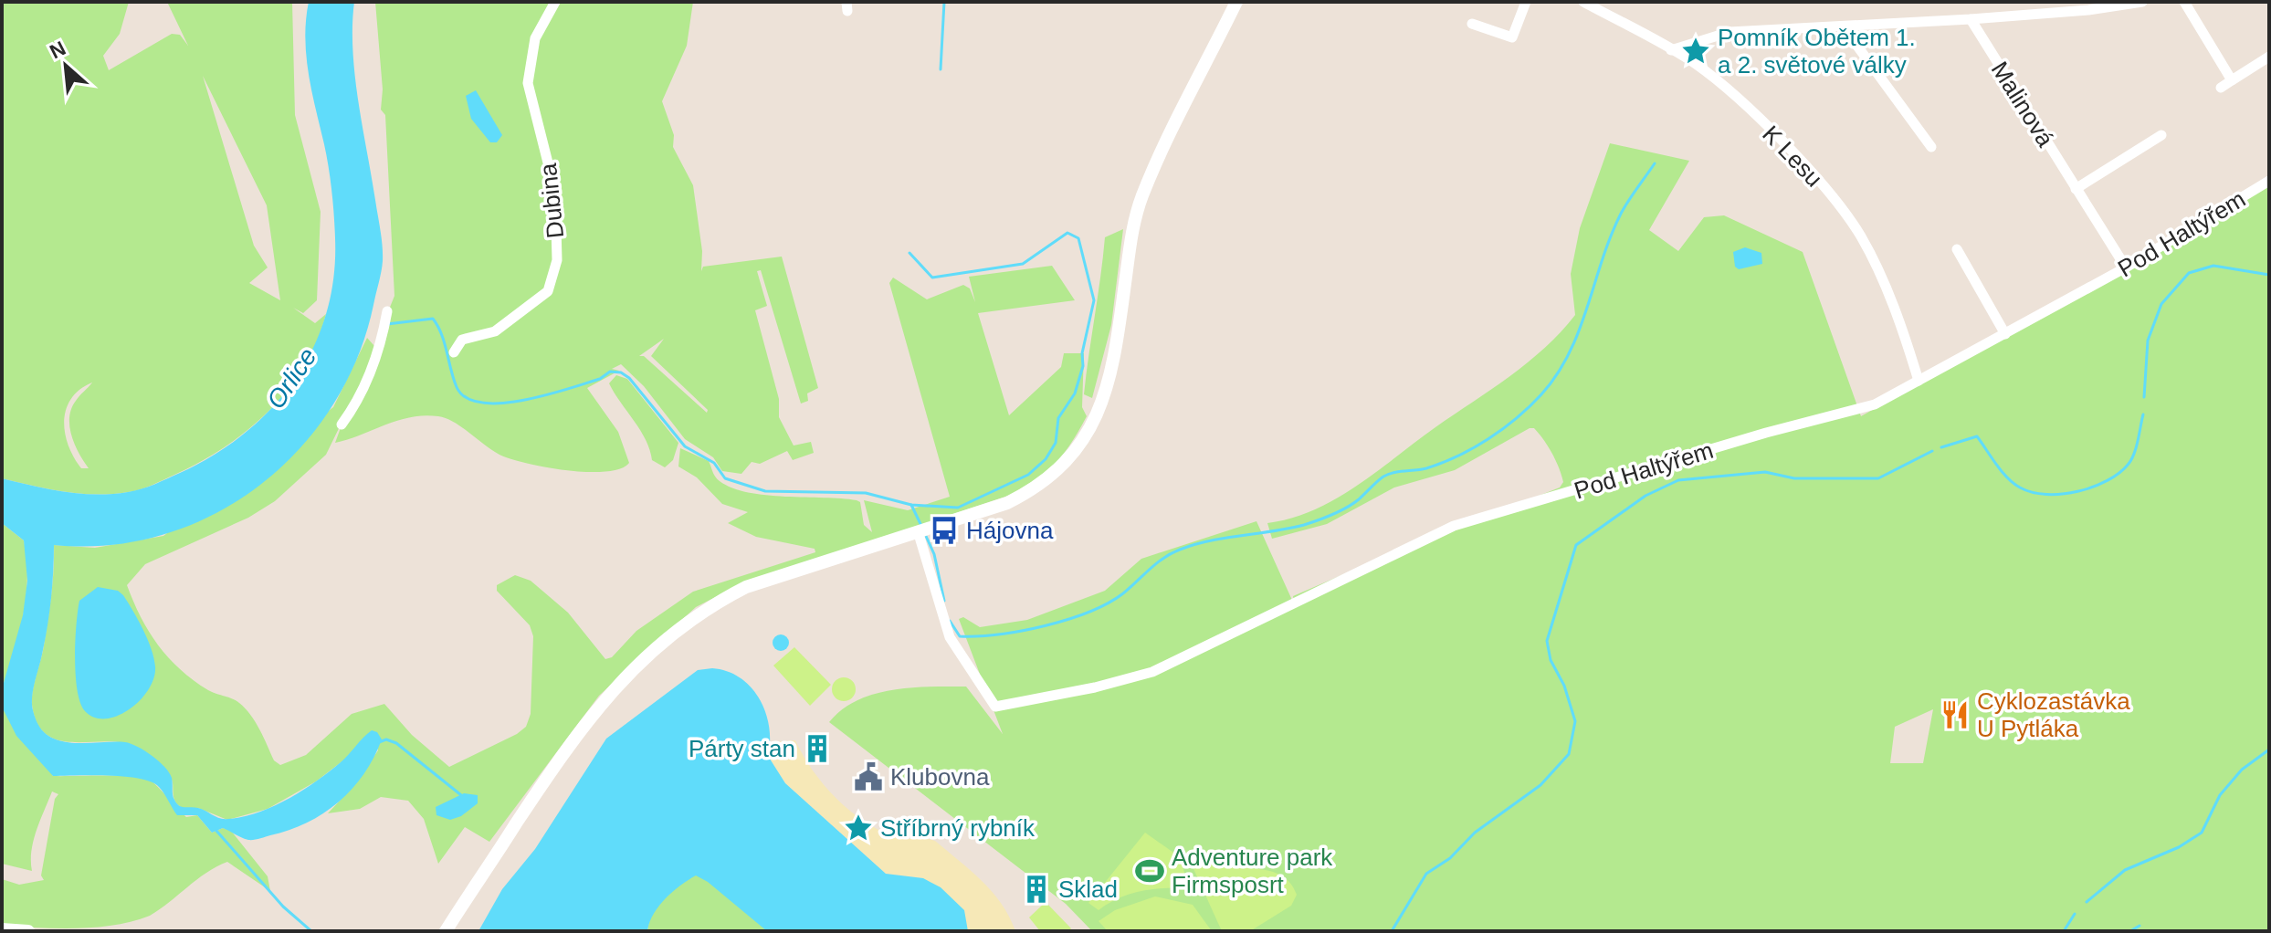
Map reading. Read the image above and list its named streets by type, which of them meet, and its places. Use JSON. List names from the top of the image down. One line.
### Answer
{"streets":{"street":["Malinová","K Lesu","Dubina","Pod Haltýřem"]},"crossings":[["Malinová","Pod Haltýřem"],["K Lesu","Pod Haltýřem"]],"water":["Orlice"],"places":{"place":["Pomník Obětem 1. a 2. světové války","Stříbrný rybník"],"bus stop":["Hájovna"],"restaurant":["Cyklozastávka U Pytláka"],"building":["Párty stan","Sklad"],"public building":["Klubovna"],"sports":["Adventure park Firmsposrt"]},"north":"top left"}
